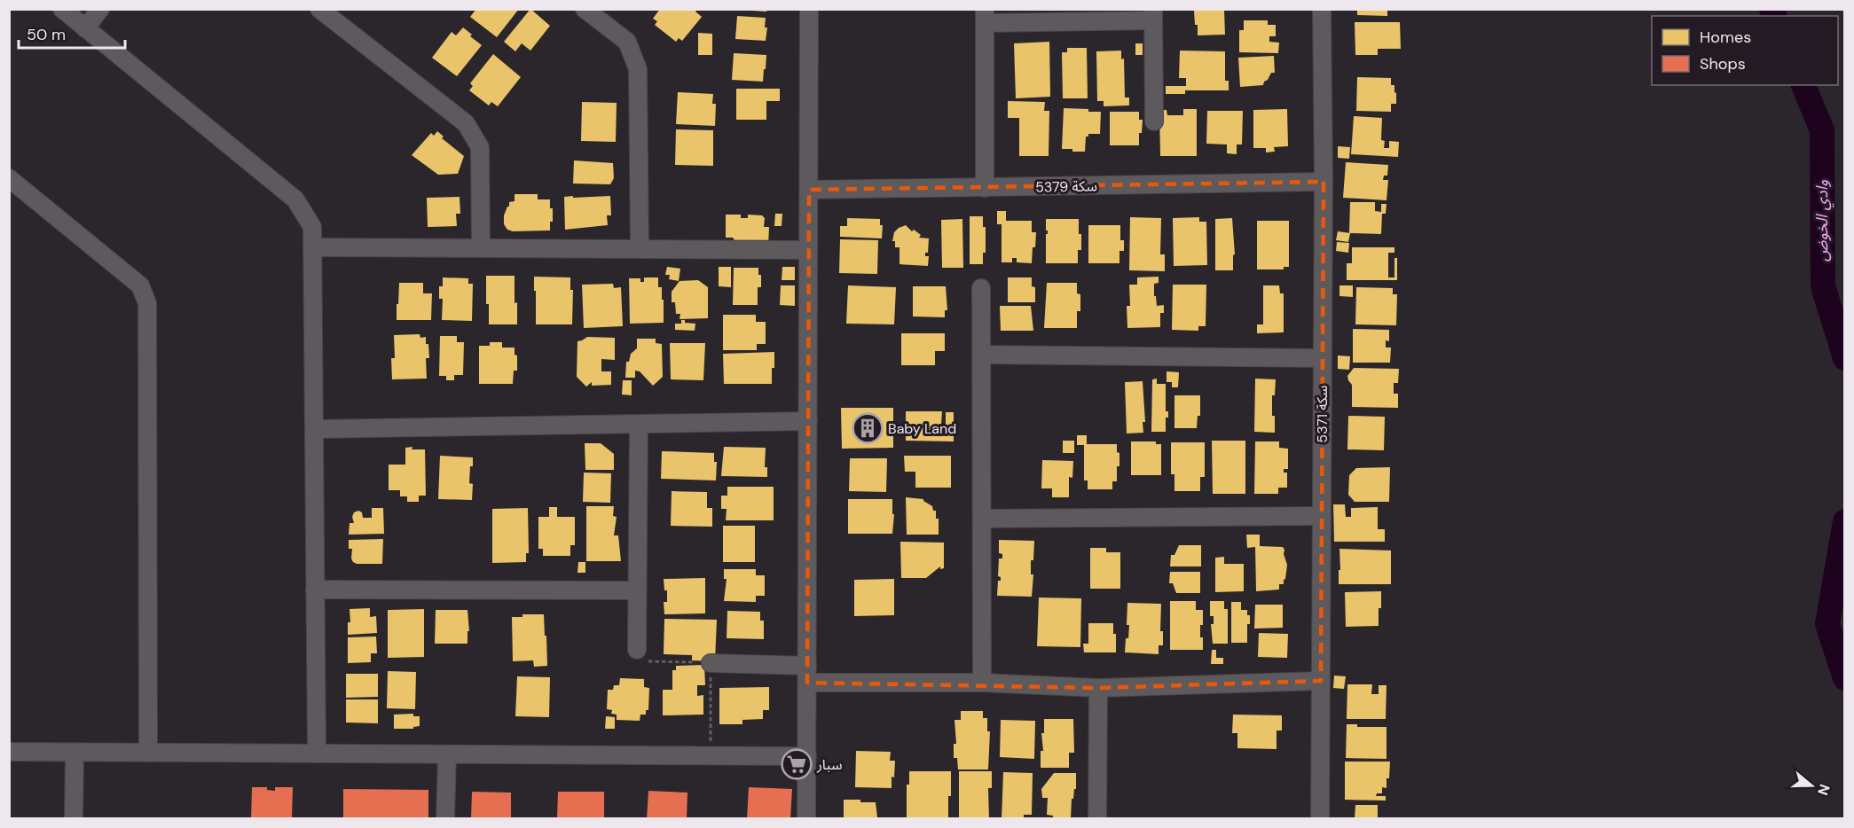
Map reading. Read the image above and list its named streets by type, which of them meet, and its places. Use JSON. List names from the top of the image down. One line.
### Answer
{"streets":{"street":["سكة 5379","سكة 5371"]},"crossings":[["سكة 5379","سكة 5371"]],"water":["وادي الخوض"],"places":{"building":["Baby Land"],"supermarket":["سبار"]},"legend":["Homes","Shops"],"scale_bar":"50 m","north":"right"}
